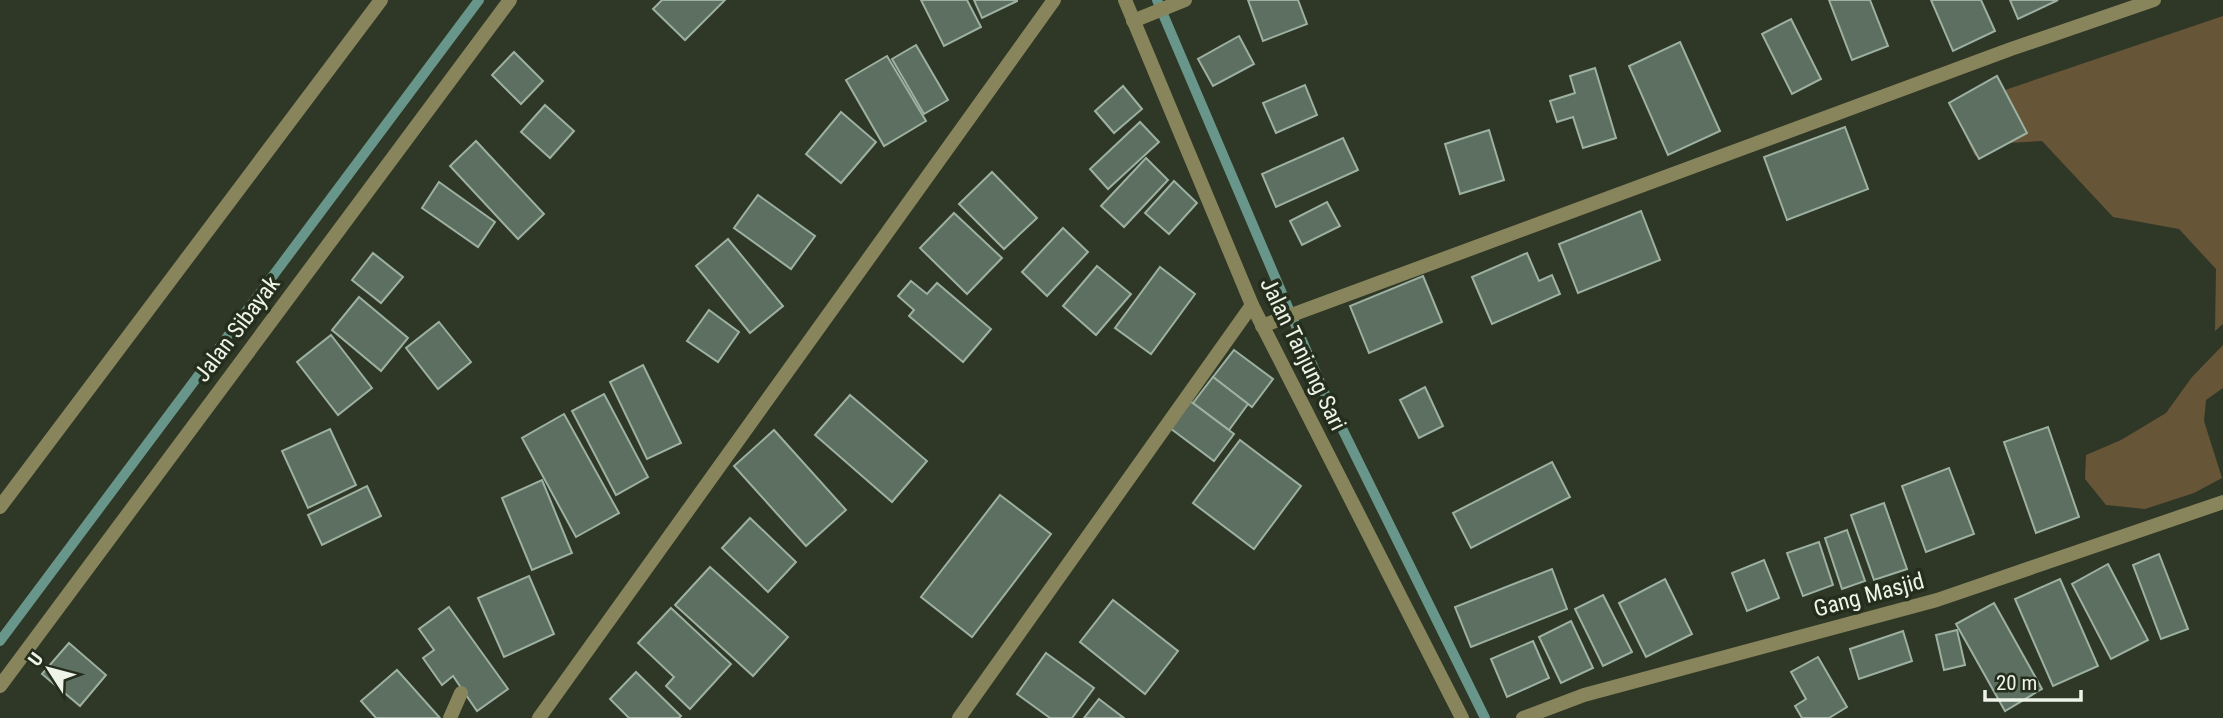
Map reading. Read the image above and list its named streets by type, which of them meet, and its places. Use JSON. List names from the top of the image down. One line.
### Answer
{"streets":{"street":["Jalan Sibayak","Jalan Tanjung Sari","Gang Masjid"]},"scale_bar":"20 m","north":"top left"}
